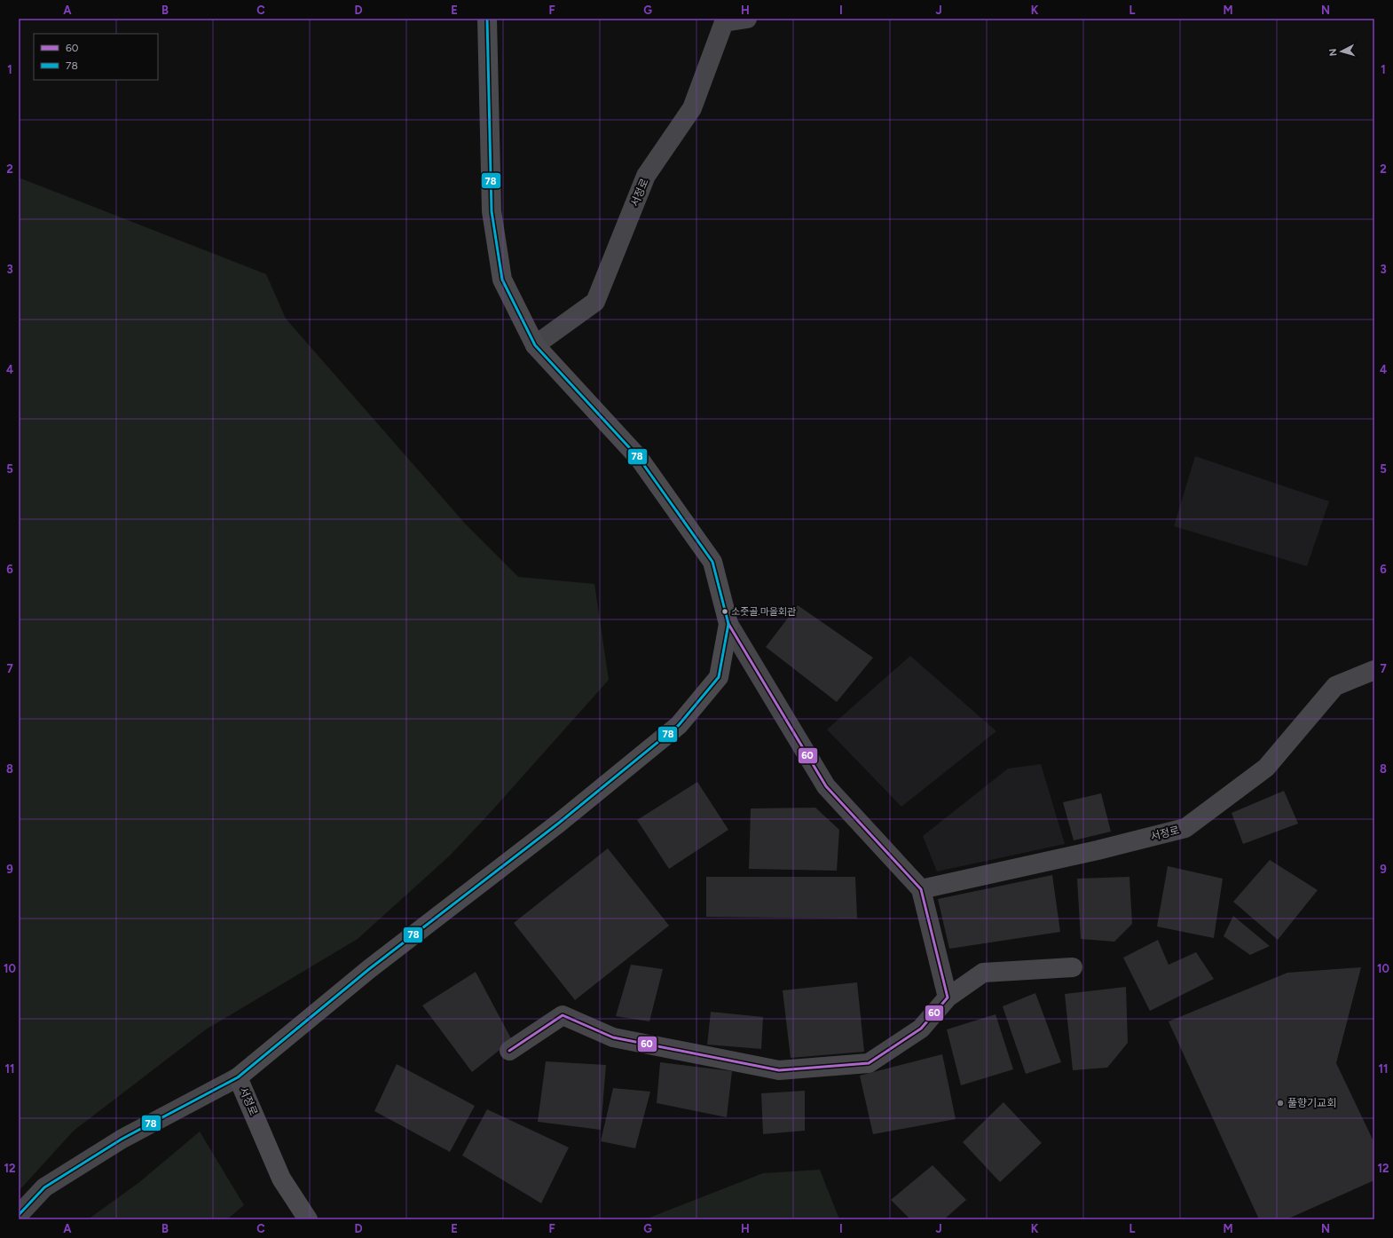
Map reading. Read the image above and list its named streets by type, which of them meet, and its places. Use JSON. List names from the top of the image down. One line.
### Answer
{"streets":{"street":["서정로"]},"places":["소줏골.마을회관","풀향기교회"],"lines":["transit line 78","transit line 60"],"legend":["60","78"],"north":"left","grid":{"columns":["A","B","C","D","E","F","G","H","I","J","K","L","M","N"],"rows":["1","2","3","4","5","6","7","8","9","10","11","12"]}}
